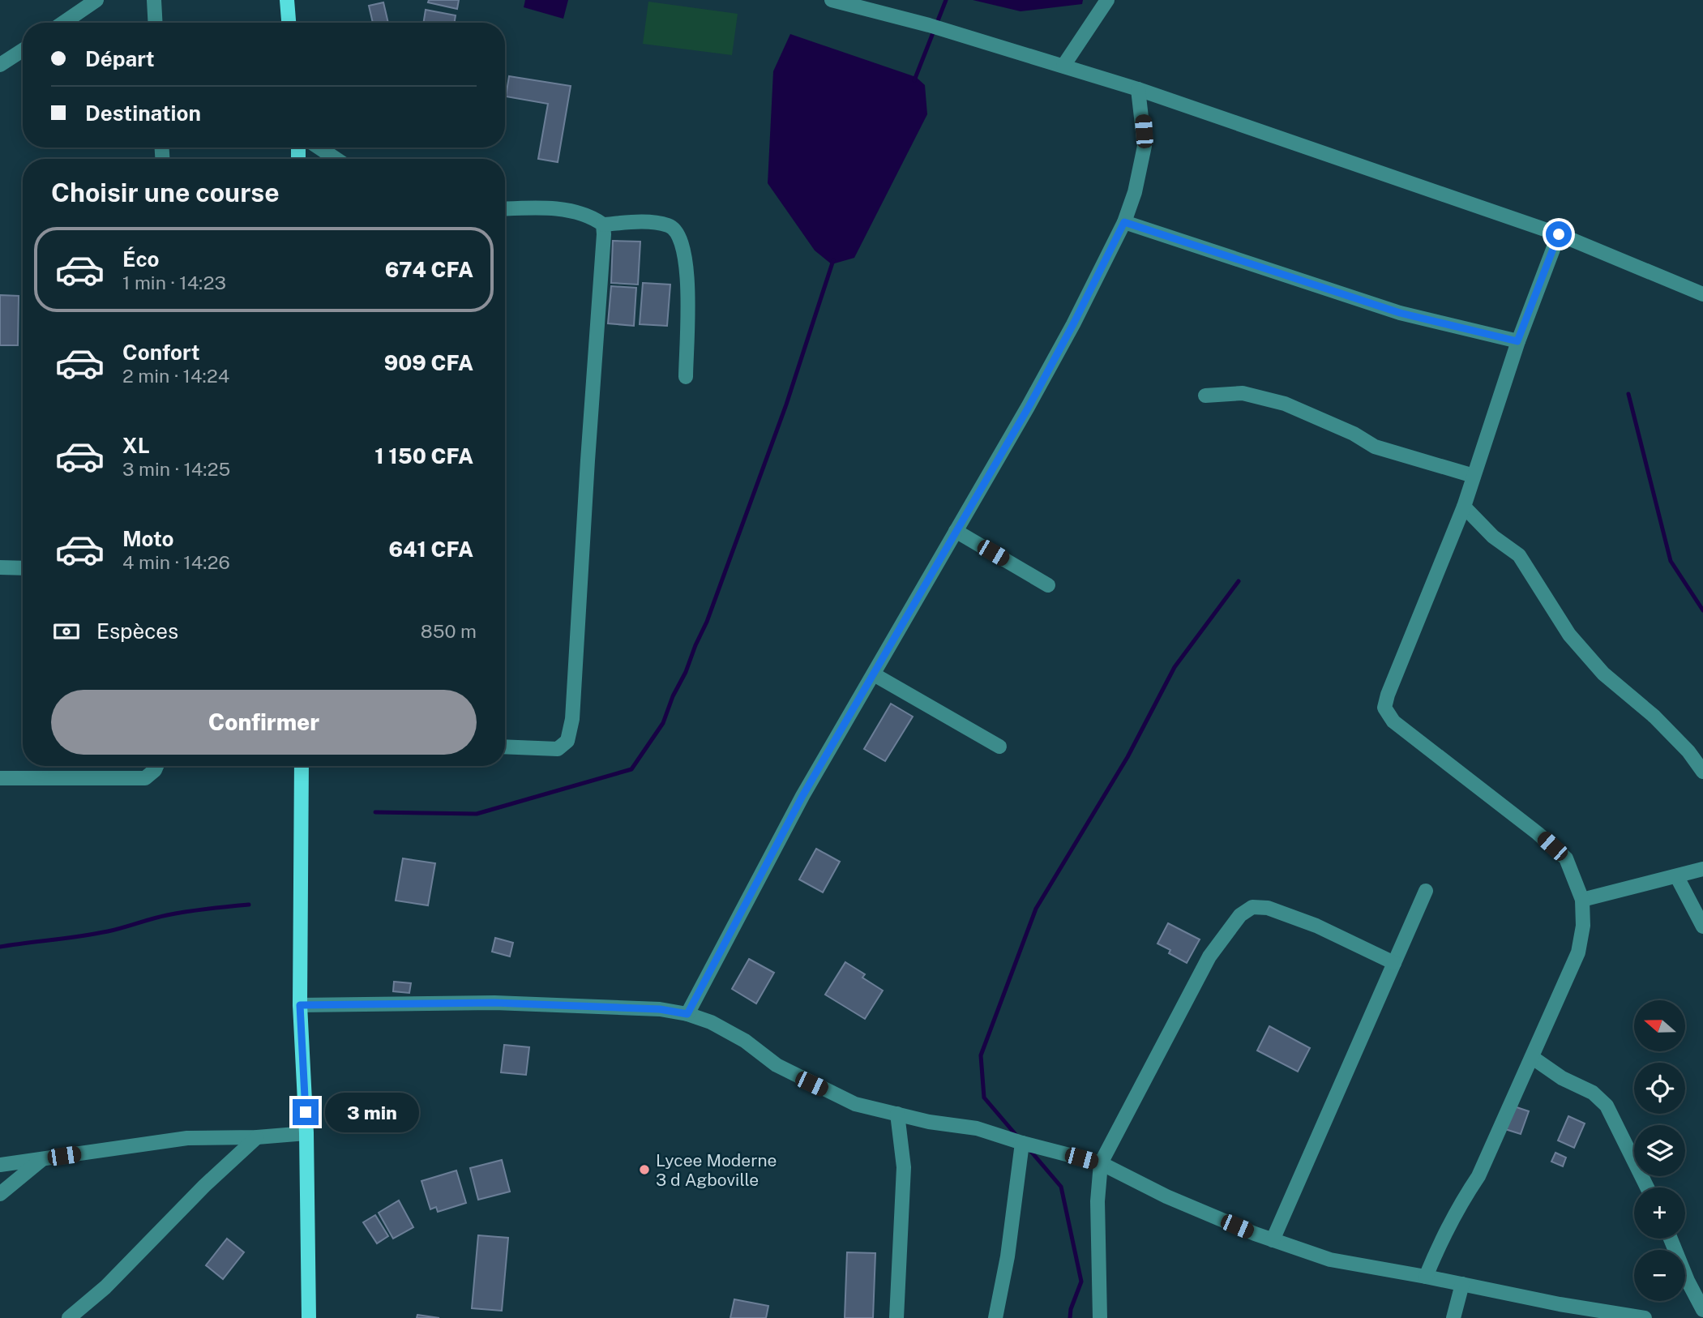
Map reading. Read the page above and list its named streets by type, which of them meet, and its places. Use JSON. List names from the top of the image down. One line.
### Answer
{"places":["Lycee Moderne 3 d Agboville"],"north":"left","page":{"banner":["Départ","Destination"],"heading":"Choisir une course","list":[{"name":"Éco","note":"1 min · 14:23","value":"674 CFA"},{"name":"Confort","note":"2 min · 14:24","value":"909 CFA"},{"name":"XL","note":"3 min · 14:25","value":"1 150 CFA"},{"name":"Moto","note":"4 min · 14:26","value":"641 CFA"}],"pay":["Espèces","850 m"],"buttons":"Confirmer","map_buttons":["+","−"],"bubble":"3 min"}}
